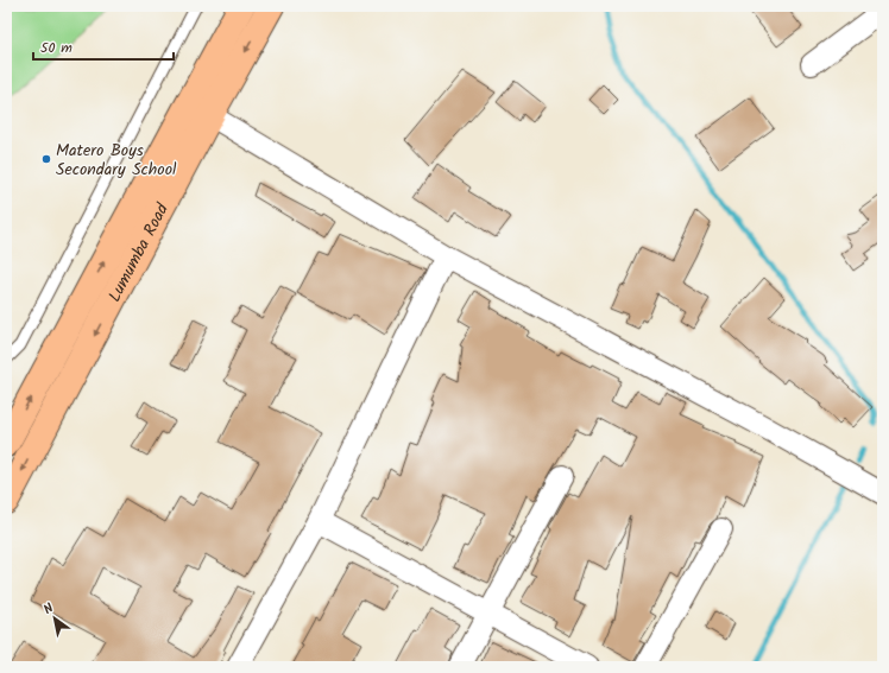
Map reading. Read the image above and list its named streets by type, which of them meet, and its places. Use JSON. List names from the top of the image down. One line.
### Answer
{"streets":{"main road":["Lumumba Road"]},"places":["Matero Boys Secondary School"],"scale_bar":"50 m","north":"top left"}
